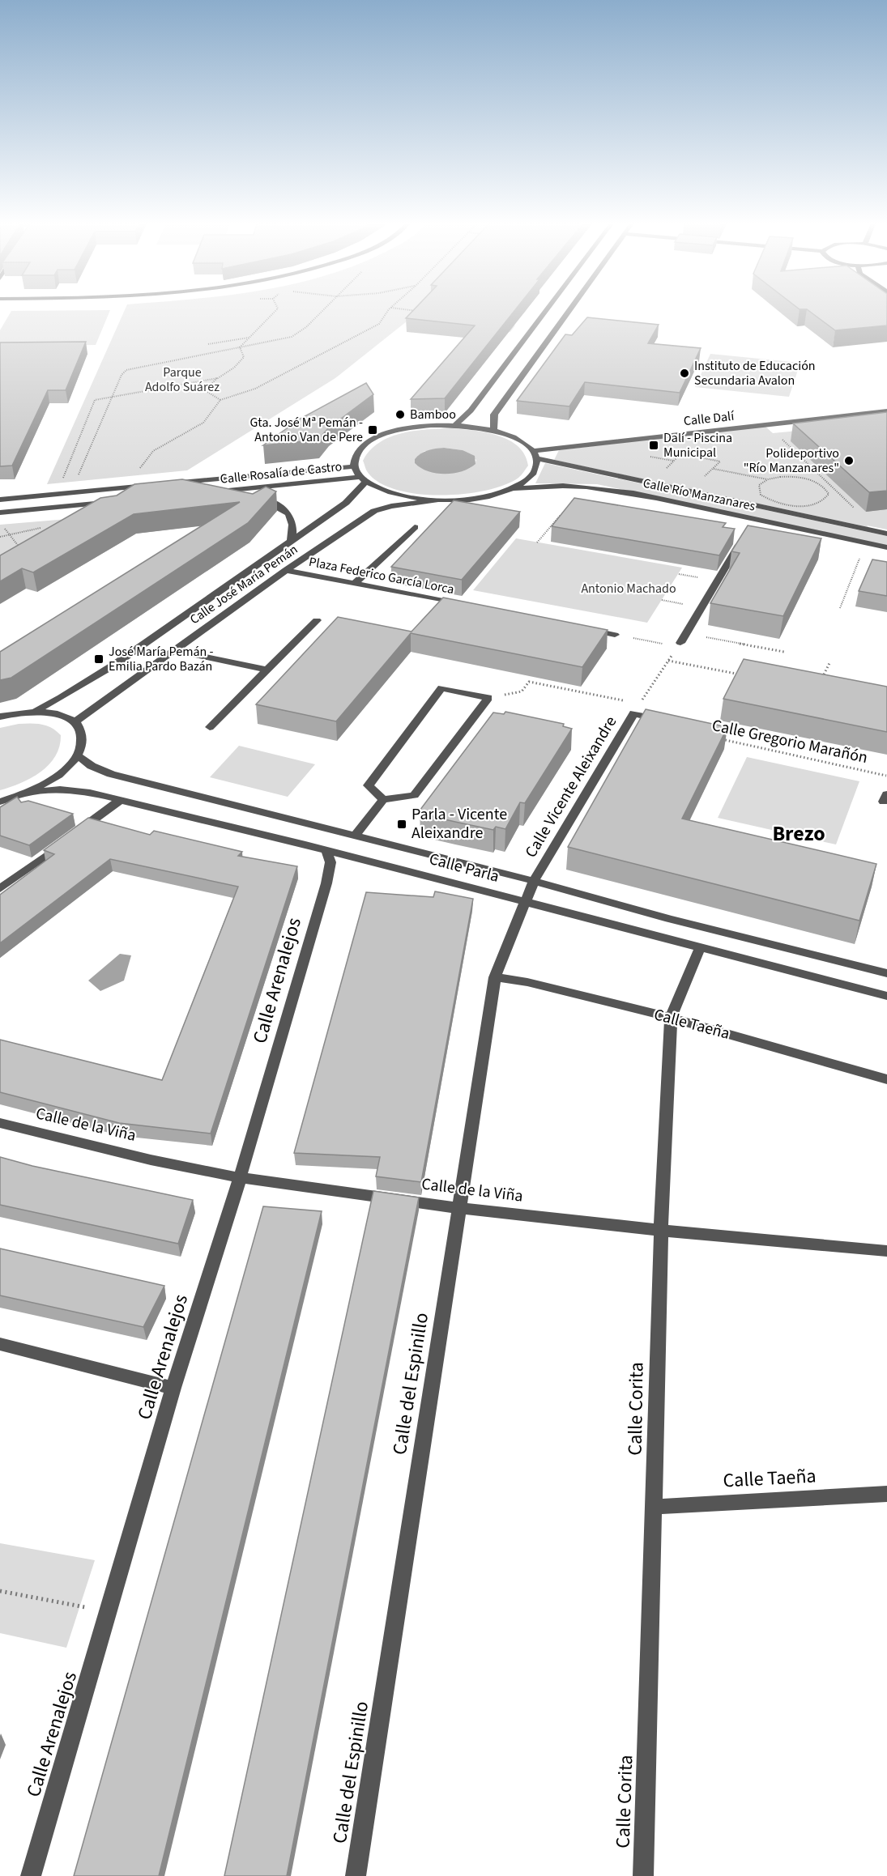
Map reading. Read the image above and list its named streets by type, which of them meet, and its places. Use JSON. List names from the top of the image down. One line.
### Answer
{"streets":{"street":["Calle Dalí","Calle Rosalía de Castro","Calle Río Manzanares","Plaza Federico García Lorca","Calle José María Pemán","Calle Vicente Aleixandre","Calle Parla","Calle Arenalejos","Calle Taeña","Calle de la Viña","Calle del Espinillo","Calle Corita"],"path":["Calle Gregorio Marañón"]},"crossings":[["Calle Dalí","Calle Río Manzanares"],["Calle Rosalía de Castro","Calle José María Pemán"],["Plaza Federico García Lorca","Calle José María Pemán"],["Calle Vicente Aleixandre","Calle Parla"],["Calle Vicente Aleixandre","Calle del Espinillo"],["Calle Parla","Calle Arenalejos"],["Calle Parla","Calle del Espinillo"],["Calle Parla","Calle Corita"],["Calle Arenalejos","Calle de la Viña"],["Calle Taeña","Calle del Espinillo"],["Calle Taeña","Calle Corita"],["Calle de la Viña","Calle del Espinillo"],["Calle de la Viña","Calle Corita"]],"districts":["Brezo"],"parks":["Parque Adolfo Suárez","Antonio Machado"],"places":{"other":["Instituto de Educación Secundaria Avalon","Bamboo","Polideportivo \"Río Manzanares\""],"transit":["Gta. José Mª Pemán - Antonio Van de Pere","Dalí - Piscina Municipal","José María Pemán - Emilia Pardo Bazán","Parla - Vicente Aleixandre"]}}
